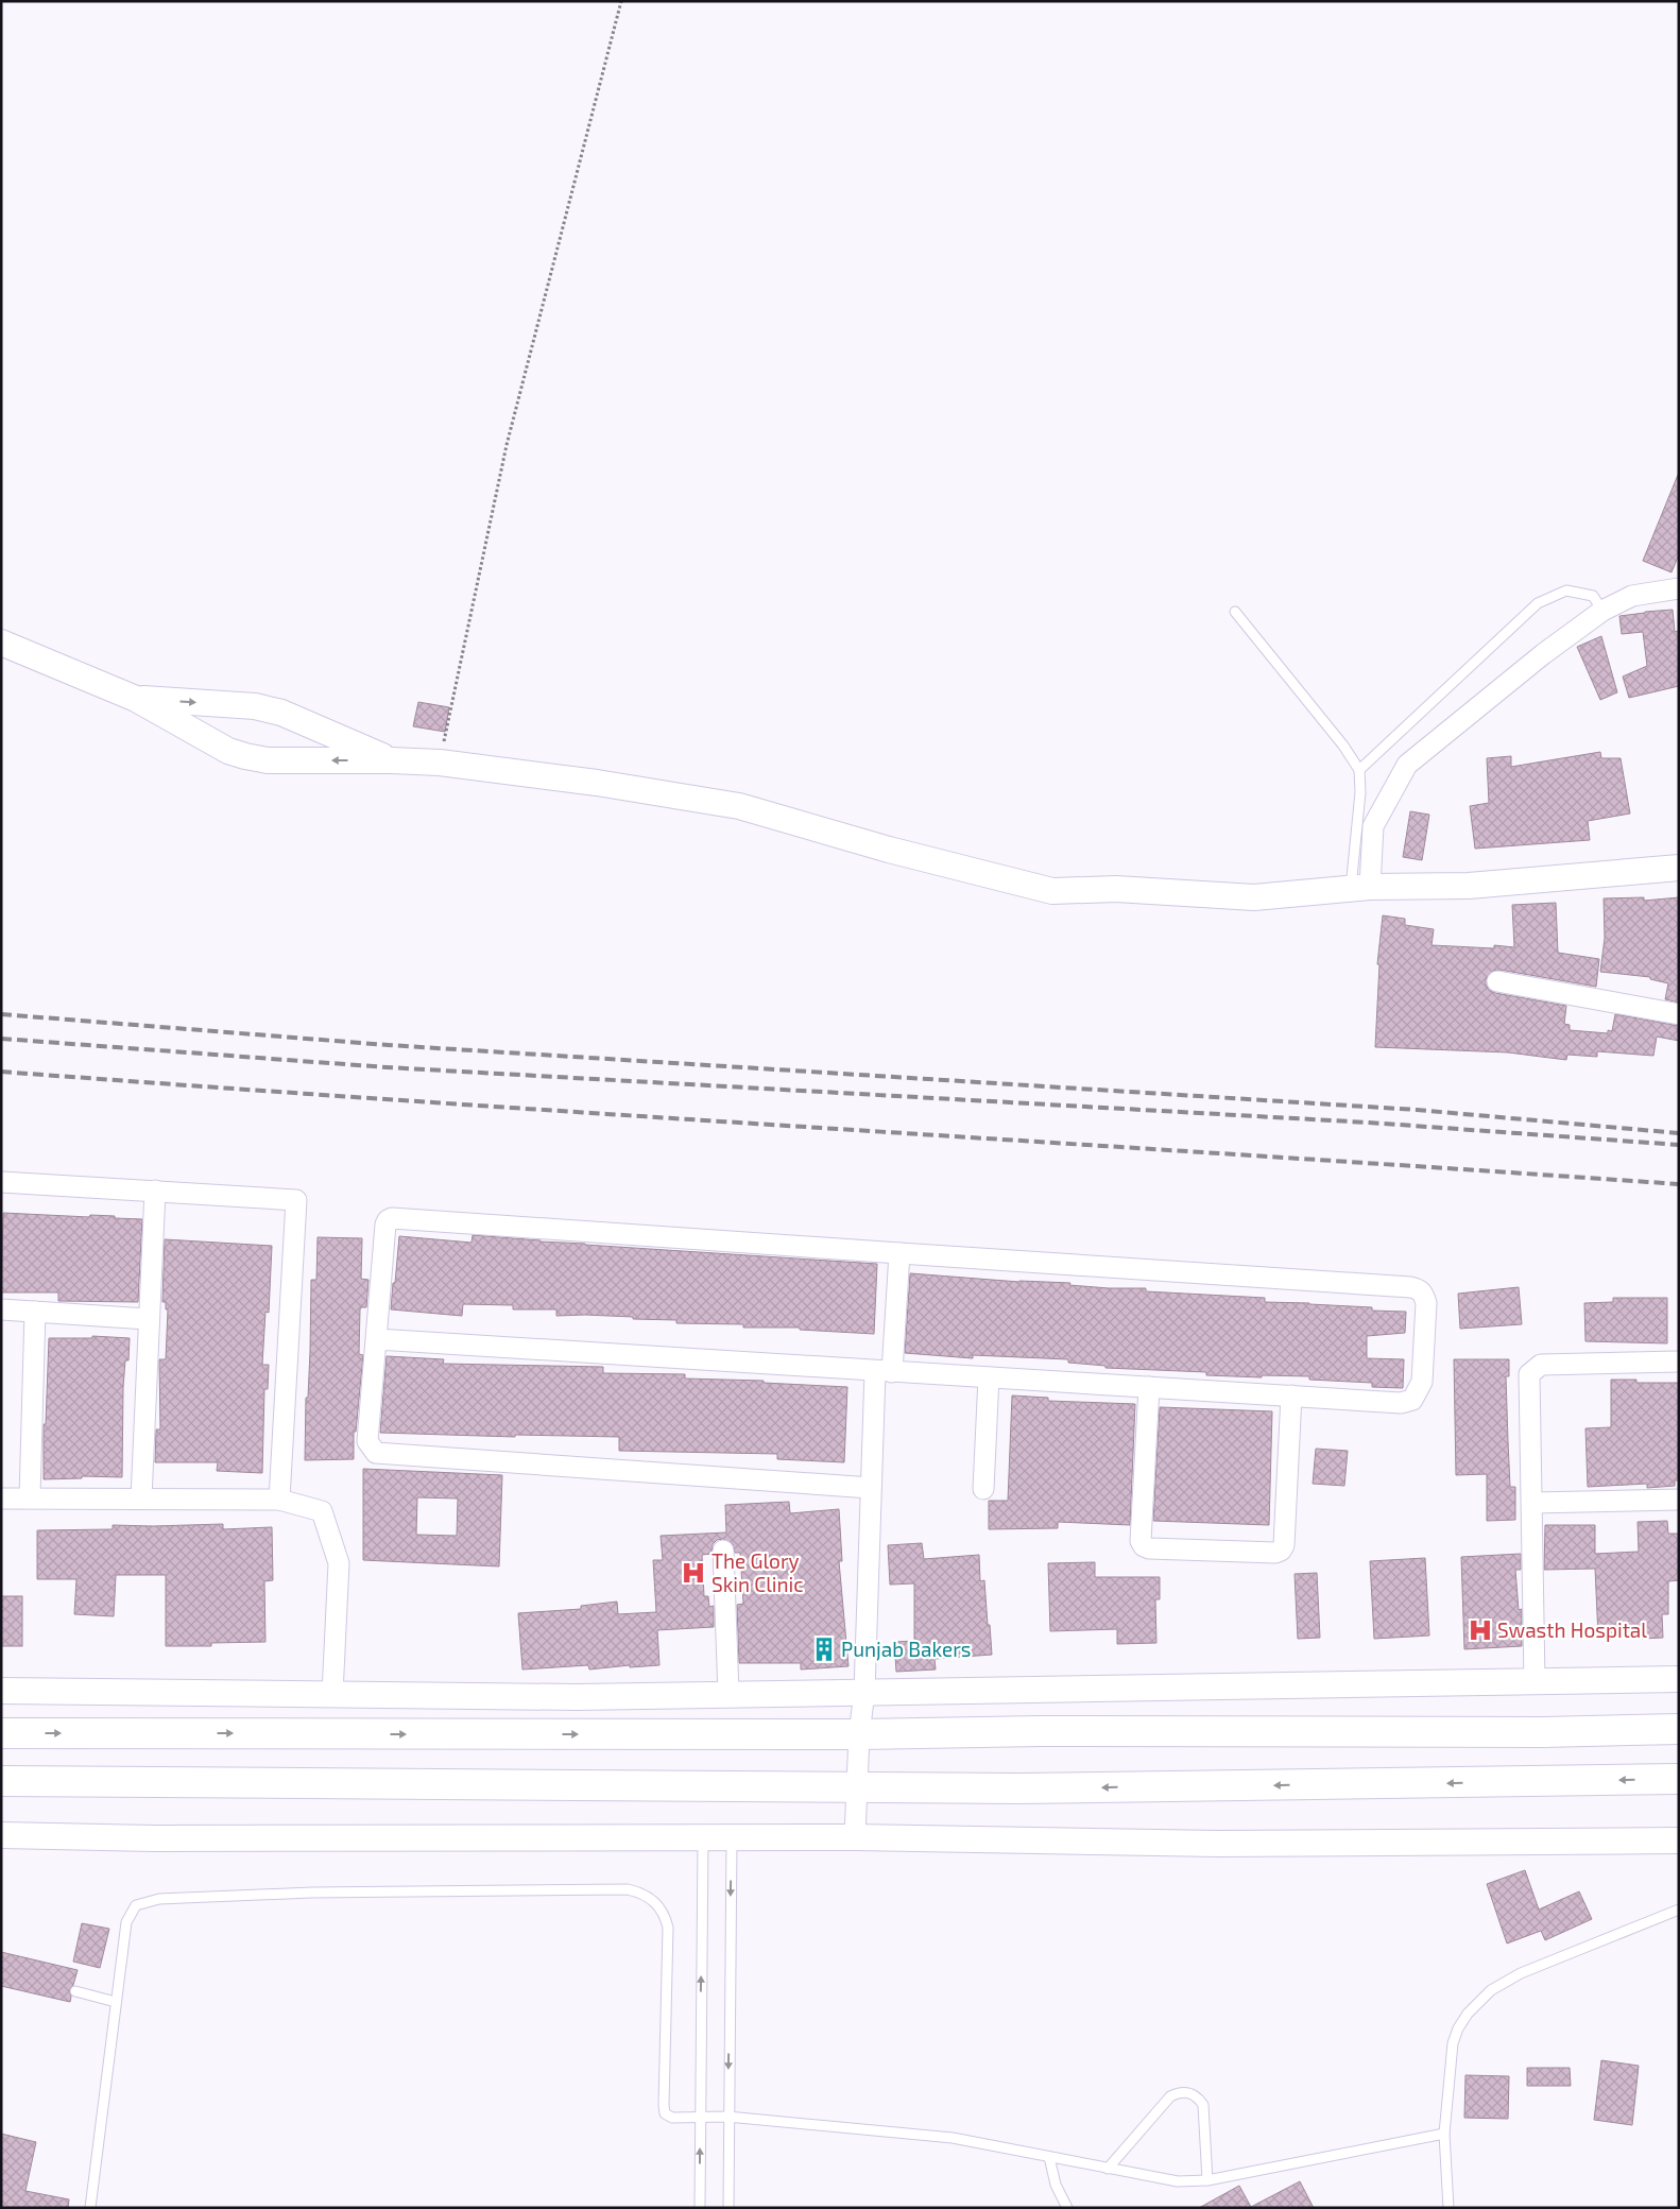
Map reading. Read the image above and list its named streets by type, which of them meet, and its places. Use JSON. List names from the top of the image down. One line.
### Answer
{"places":{"hospital":["The Glory Skin Clinic","Swasth Hospital"],"building":["Punjab Bakers"]}}
